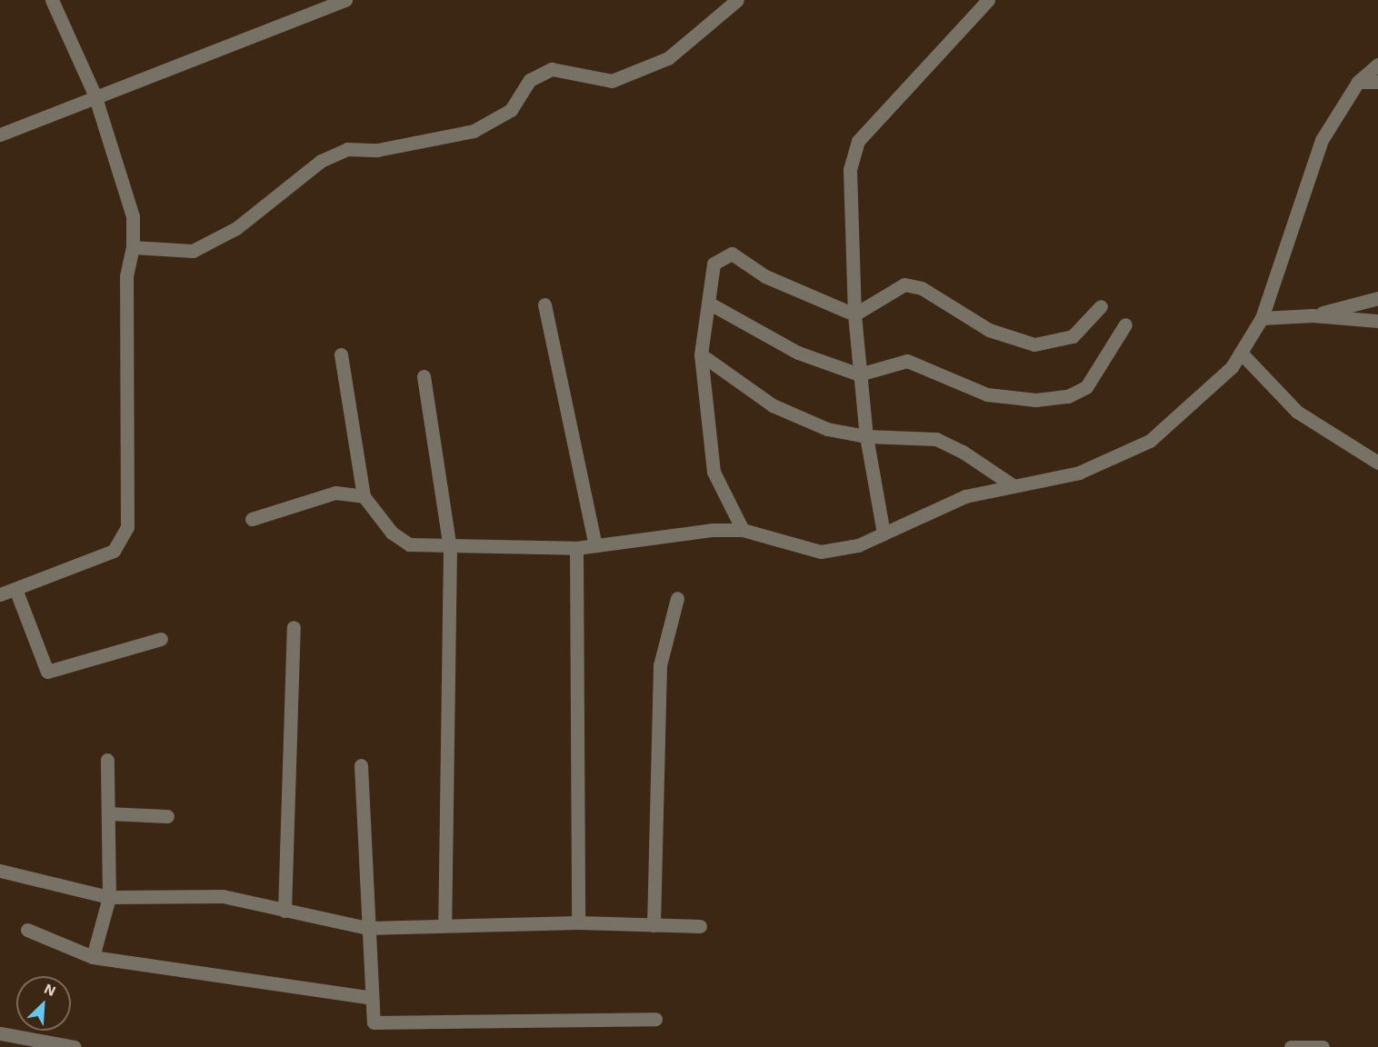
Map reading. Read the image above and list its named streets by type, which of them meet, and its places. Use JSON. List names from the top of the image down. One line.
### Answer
{"north":"top right"}
